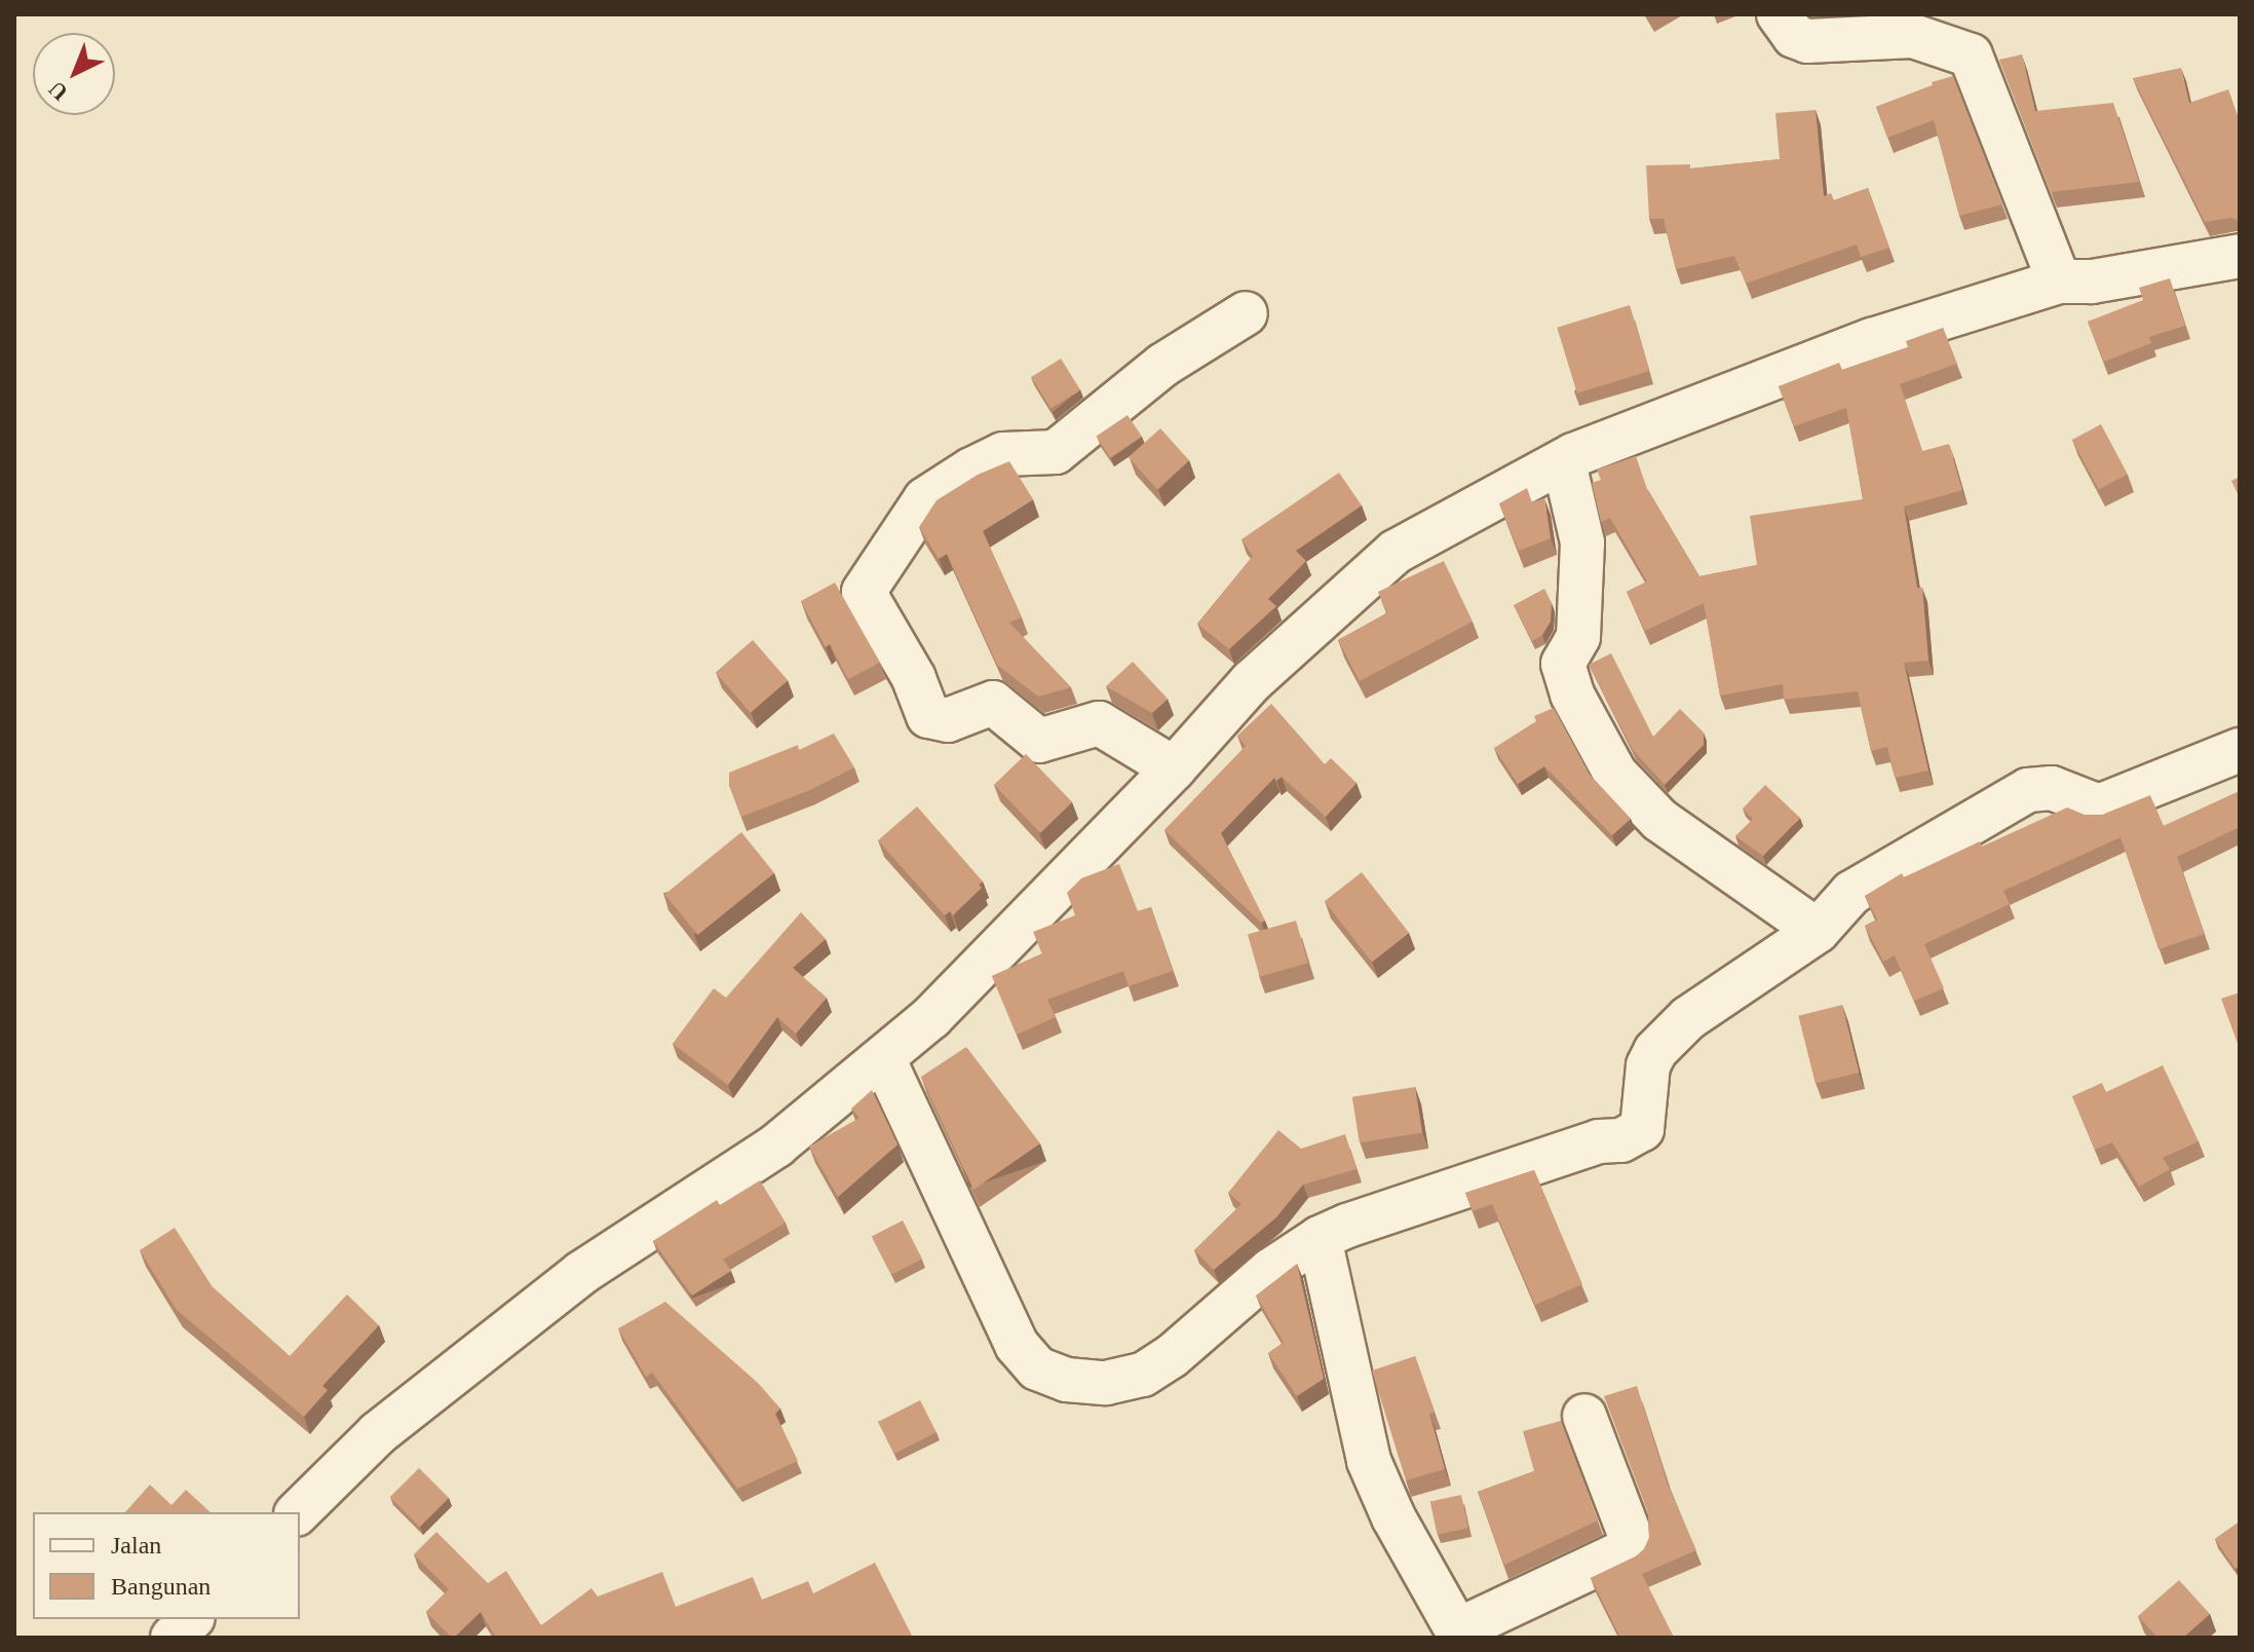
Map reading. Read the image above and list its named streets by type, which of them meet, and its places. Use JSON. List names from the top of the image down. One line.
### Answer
{"legend":["Jalan","Bangunan"],"north":"bottom left"}
